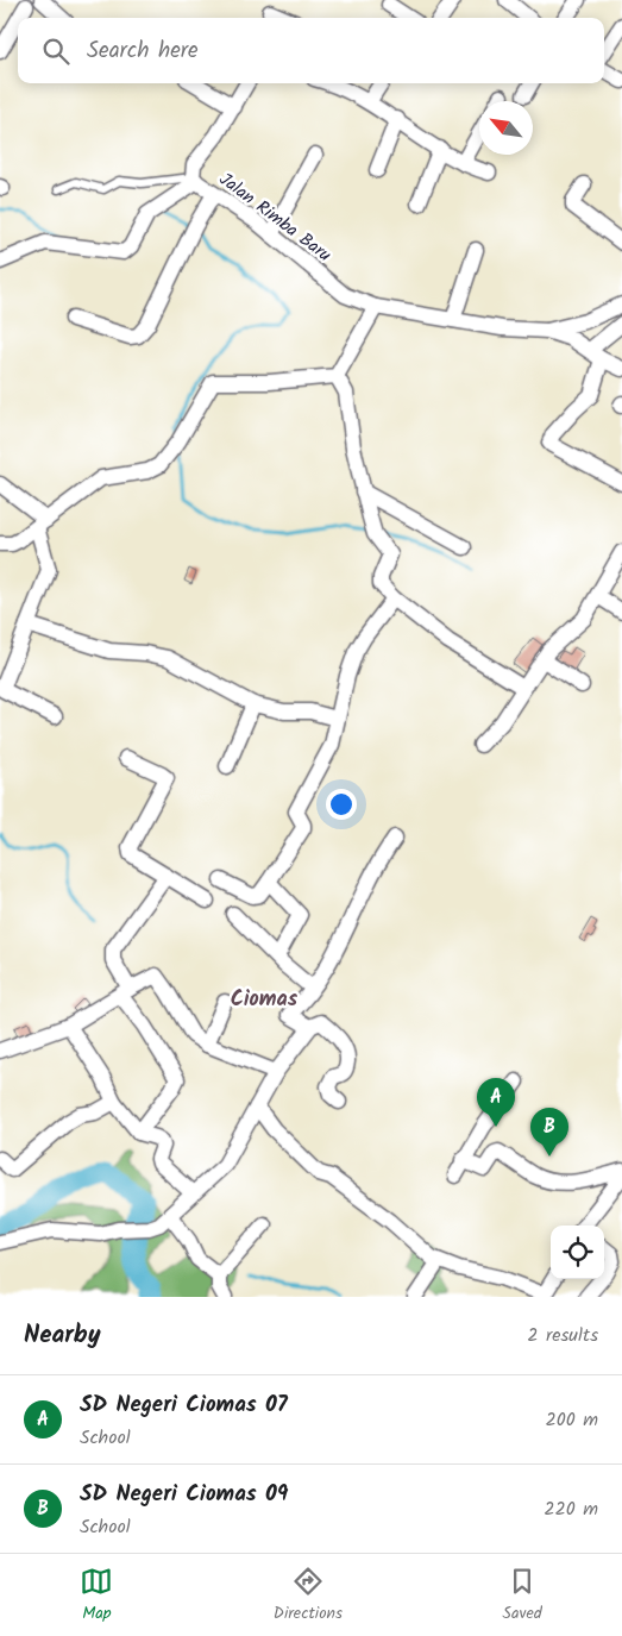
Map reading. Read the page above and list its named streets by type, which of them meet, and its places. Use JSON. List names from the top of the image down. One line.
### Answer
{"streets":{"street":["Jalan Rimba Baru"]},"districts":["Ciomas"],"north":"top left","page":{"search":"Search here","pins":["A","B"],"heading":["Nearby","2 results"],"list":[{"mark":"A","name":"SD Negeri Ciomas 07","note":"School","value":"200 m"},{"mark":"B","name":"SD Negeri Ciomas 09","note":"School","value":"220 m"}],"nav":["Map","Directions","Saved"]}}
